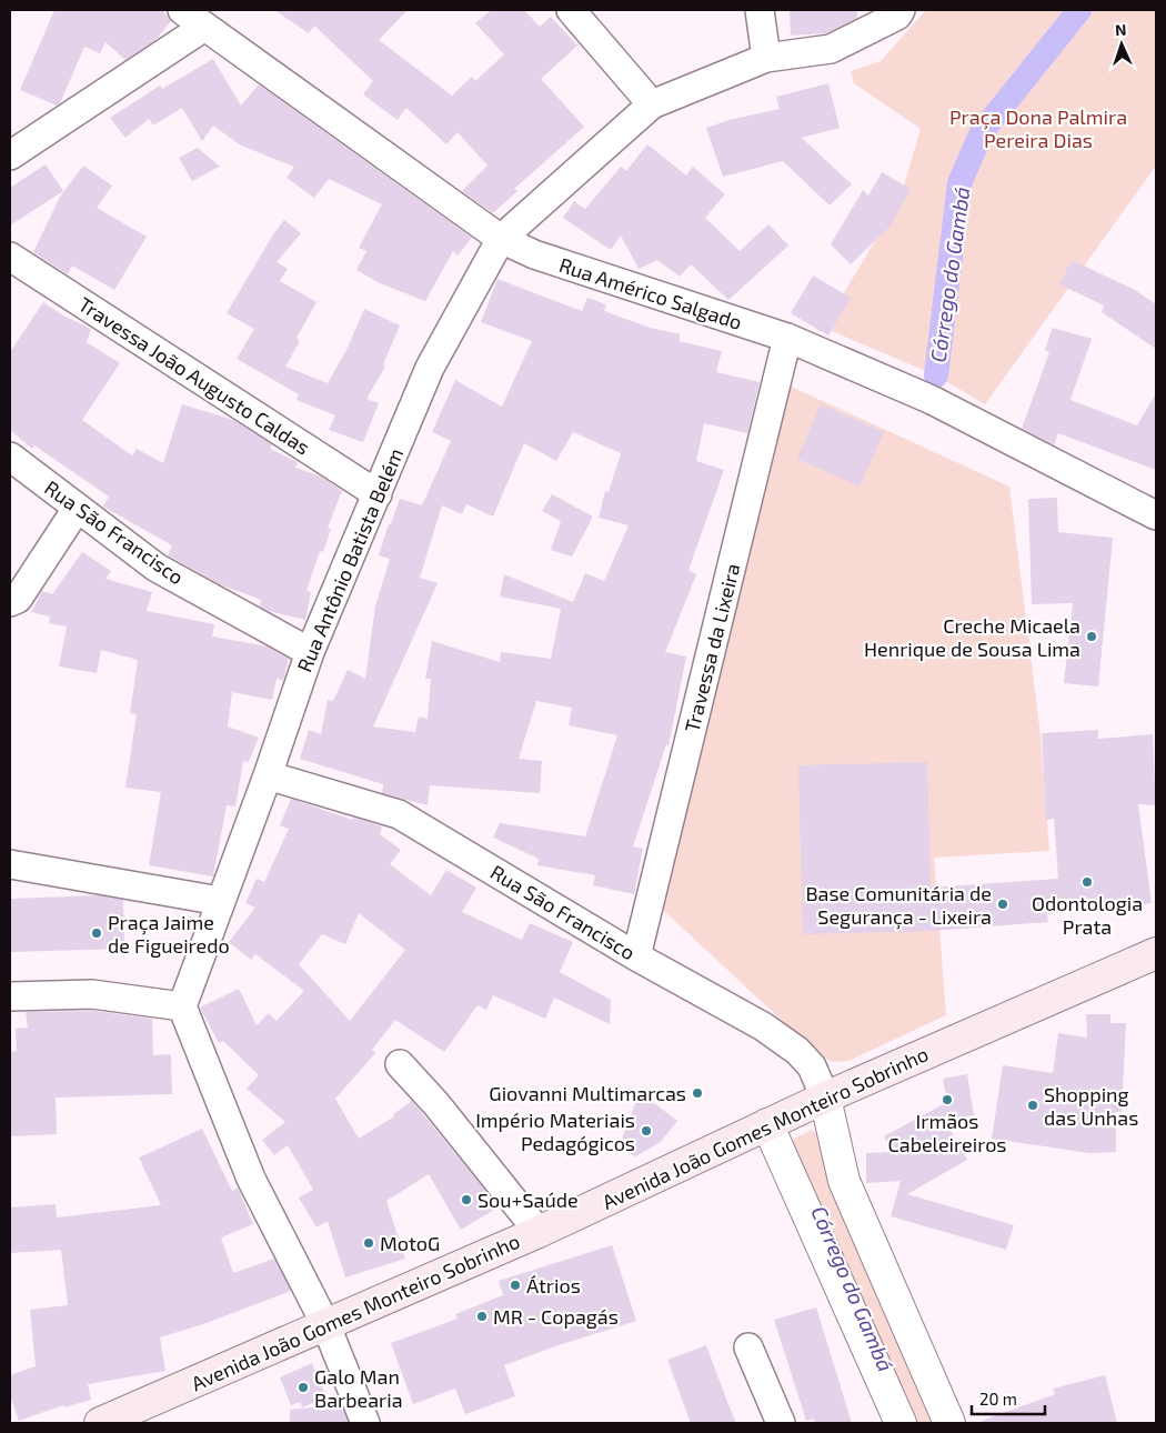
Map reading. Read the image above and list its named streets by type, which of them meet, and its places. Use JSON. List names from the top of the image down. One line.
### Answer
{"streets":{"main road":["Avenida João Gomes Monteiro Sobrinho"],"street":["Rua Américo Salgado","Travessa João Augusto Caldas","Rua São Francisco","Rua Antônio Batista Belém","Travessa da Lixeira"]},"crossings":[["Rua Américo Salgado","Rua Antônio Batista Belém"],["Rua Américo Salgado","Travessa da Lixeira"],["Travessa João Augusto Caldas","Rua Antônio Batista Belém"],["Rua São Francisco","Rua Antônio Batista Belém"],["Rua São Francisco","Travessa da Lixeira"],["Rua São Francisco","Avenida João Gomes Monteiro Sobrinho"]],"water":["Córrego do Gambá"],"parks":["Praça Dona Palmira Pereira Dias"],"places":["Creche Micaela Henrique de Sousa Lima","Odontologia Prata","Base Comunitária de Segurança - Lixeira","Praça Jaime de Figueiredo","Giovanni Multimarcas","Irmãos Cabeleireiros","Shopping das Unhas","Império Materiais Pedagógicos","Sou+Saúde","MotoG","Átrios","MR - Copagás","Galo Man Barbearia"],"scale_bar":"20 m","north":"top"}
